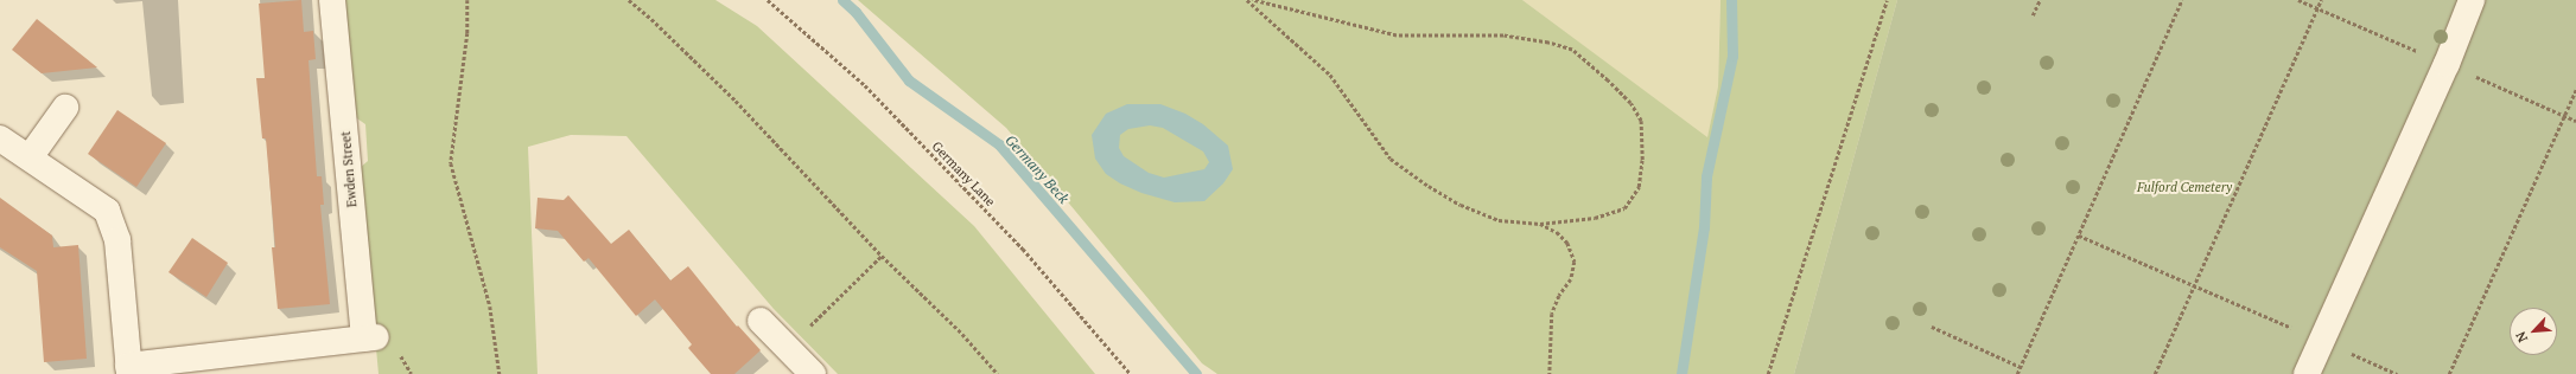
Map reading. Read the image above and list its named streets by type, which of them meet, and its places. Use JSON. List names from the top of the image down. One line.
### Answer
{"streets":{"street":["Ewden Street"],"path":["Germany Lane"]},"water":["Germany Beck"],"parks":["Fulford Cemetery"],"north":"bottom left"}
